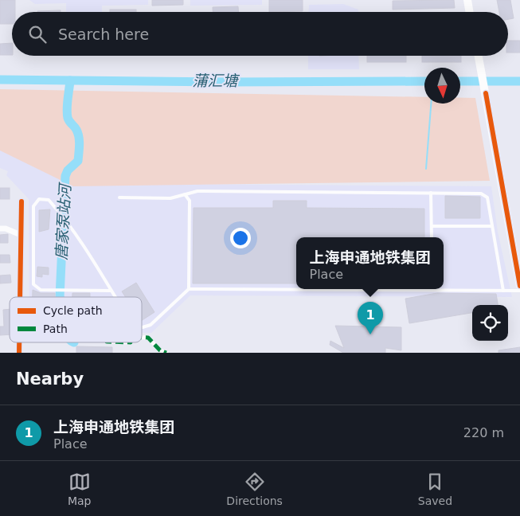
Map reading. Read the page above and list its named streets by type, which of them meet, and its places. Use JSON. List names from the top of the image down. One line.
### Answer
{"water":["蒲汇塘","唐家泵站河"],"legend":["Cycle path","Path"],"north":"bottom","page":{"search":"Search here","popup":["上海申通地铁集团","Place"],"pins":"1","heading":"Nearby","list":[{"mark":"1","name":"上海申通地铁集团","note":"Place","value":"220 m"}],"nav":["Map","Directions","Saved"]}}
